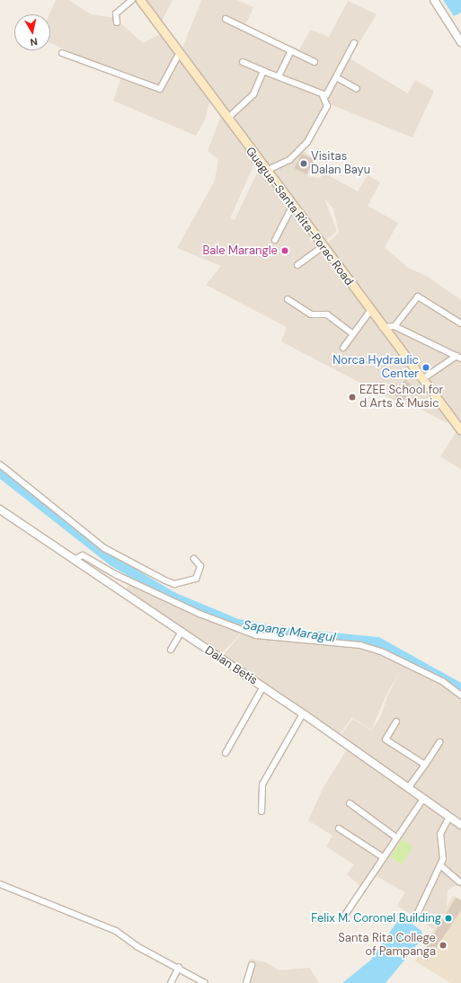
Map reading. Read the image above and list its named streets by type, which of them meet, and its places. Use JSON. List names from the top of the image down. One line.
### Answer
{"streets":{"main road":["Guagua-Santa Rita-Porac Road"],"street":["Dalan Betis"]},"water":["Sapang Maragul"],"places":["Visitas Dalan Bayu","Bale Marangle","Norca Hydraulic Center","EZEE School for d Arts & Music","Felix M. Coronel Building","Santa Rita College of Pampanga"],"north":"bottom"}
